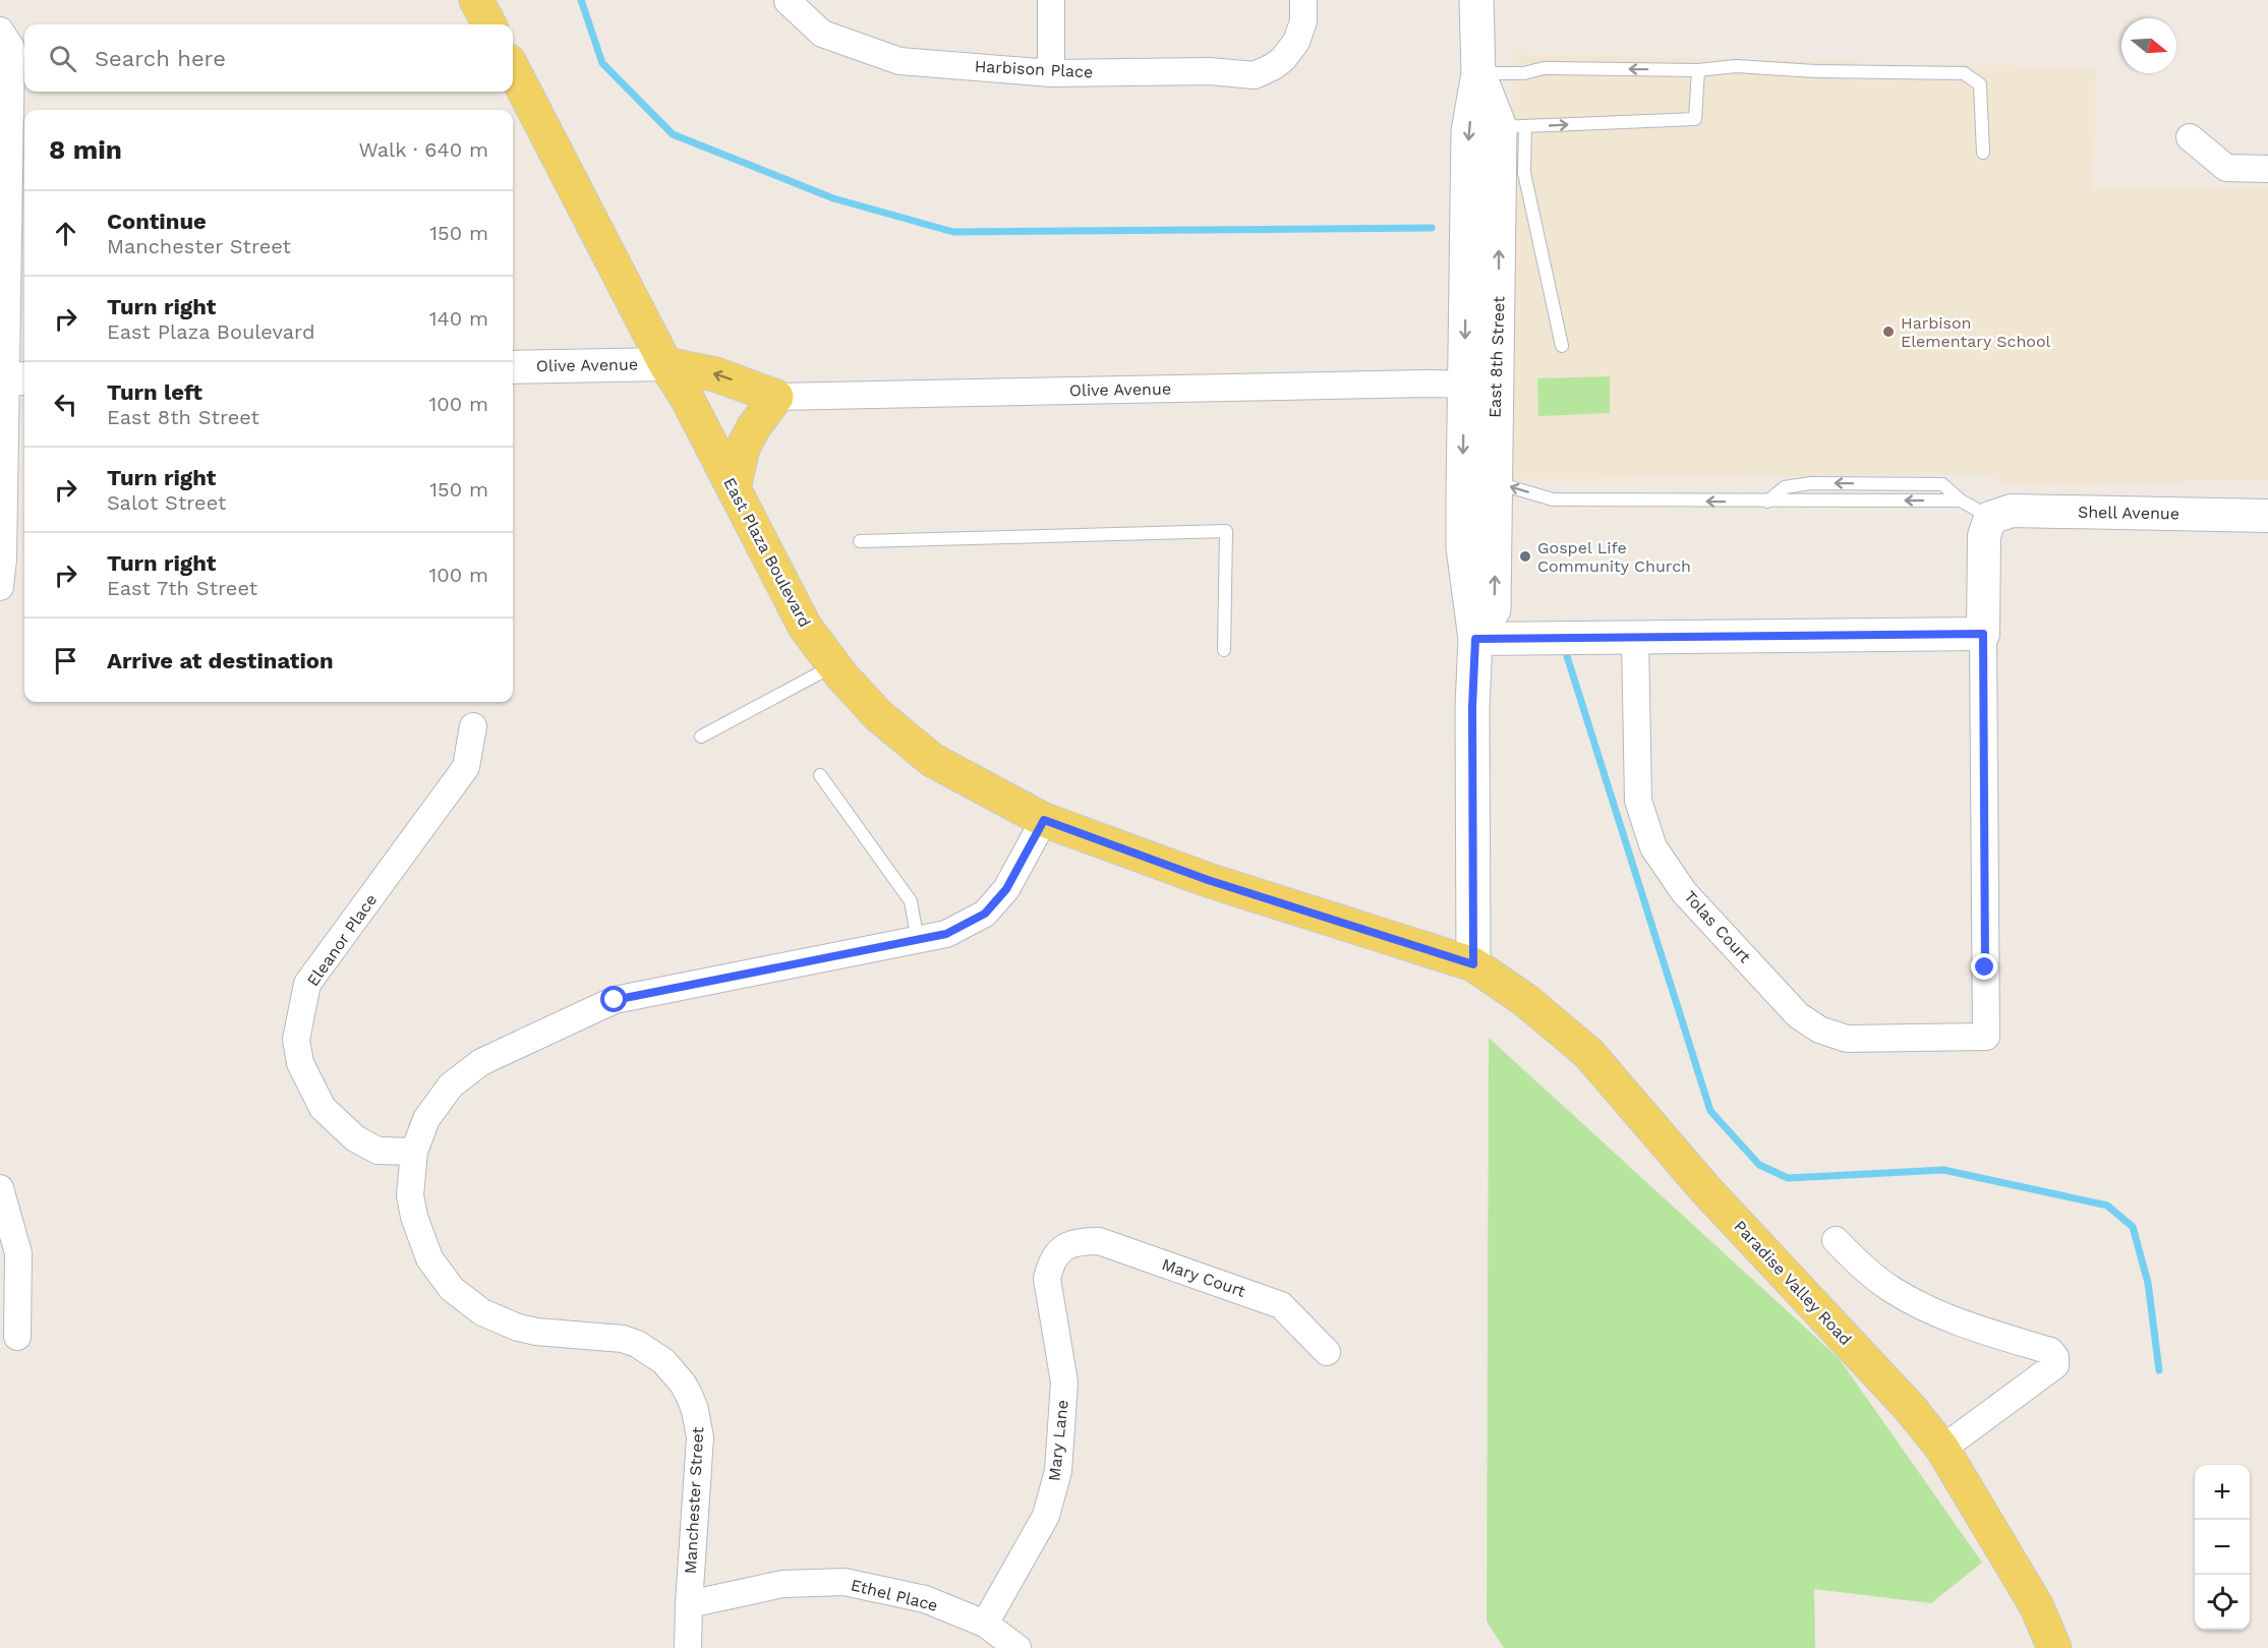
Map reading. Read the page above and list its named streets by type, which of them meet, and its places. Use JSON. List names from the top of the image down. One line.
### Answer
{"streets":{"main road":["East 8th Street","East Plaza Boulevard","Paradise Valley Road"],"street":["Harbison Place","Olive Avenue","Shell Avenue","Tolas Court","Eleanor Place","Mary Court","Mary Lane","Manchester Street","Ethel Place"]},"crossings":[["East 8th Street","Olive Avenue"],["East 8th Street","East Plaza Boulevard"],["East 8th Street","Paradise Valley Road"],["Olive Avenue","East Plaza Boulevard"],["East Plaza Boulevard","Paradise Valley Road"],["East Plaza Boulevard","Manchester Street"],["Eleanor Place","Manchester Street"],["Mary Court","Mary Lane"],["Mary Lane","Ethel Place"],["Manchester Street","Ethel Place"]],"places":["Harbison Elementary School","Gospel Life Community Church"],"north":"right","page":{"search":"Search here","heading":["8 min","Walk · 640 m"],"list":[["Continue","Manchester Street","150 m"],["Turn right","East Plaza Boulevard","140 m"],["Turn left","East 8th Street","100 m"],["Turn right","Salot Street","150 m"],["Turn right","East 7th Street","100 m"],"Arrive at destination"],"map_buttons":["+","−"]}}
